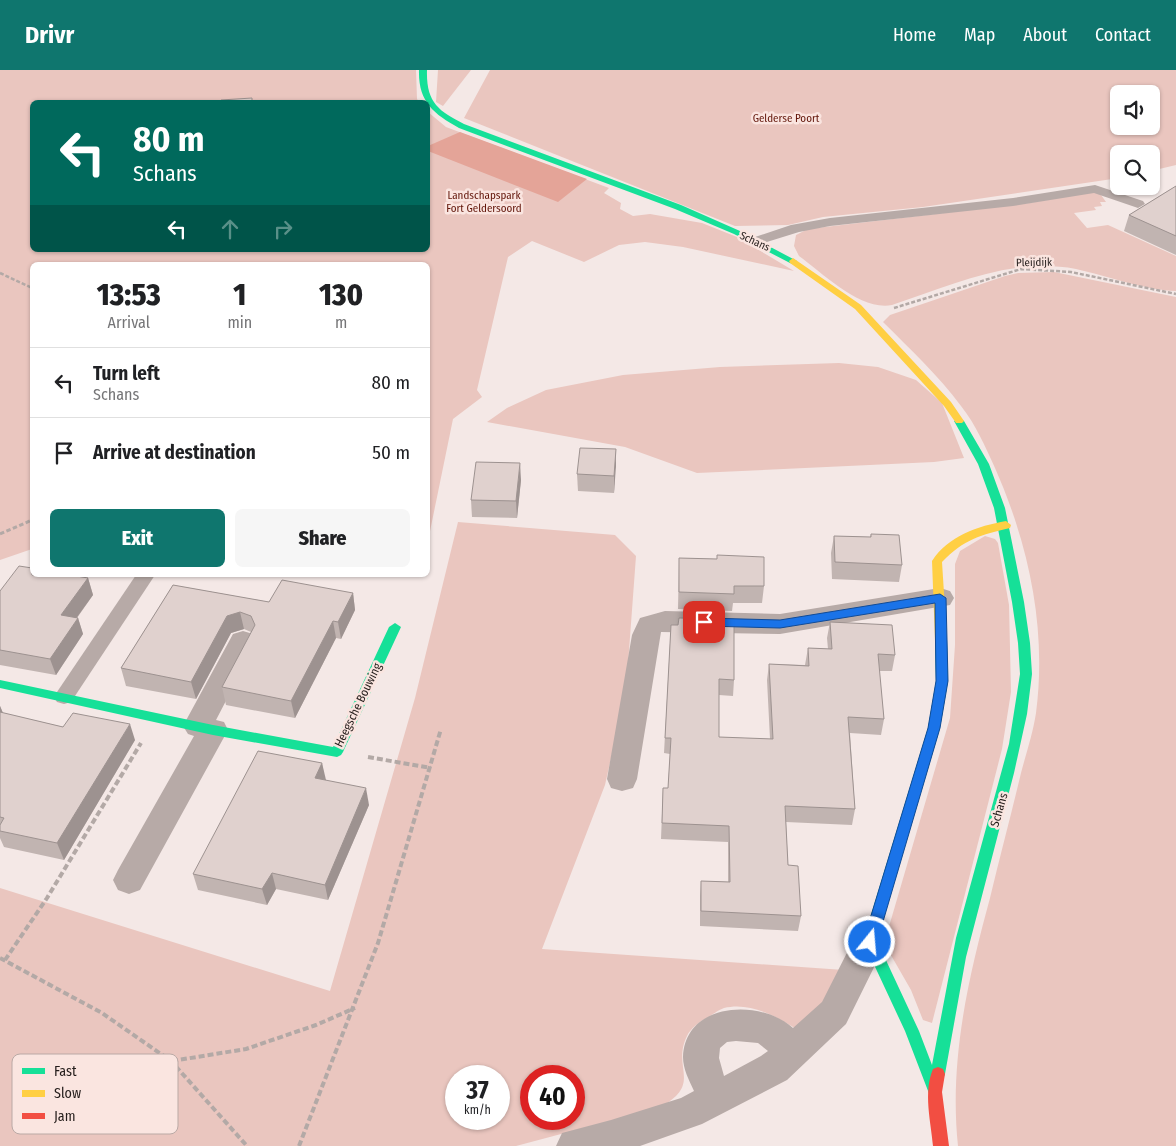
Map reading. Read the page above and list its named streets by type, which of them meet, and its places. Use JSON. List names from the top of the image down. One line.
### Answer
{"streets":{"street":["Schans","Heegsche Bouwing"],"path":["Pleijdijk"]},"crossings":[["Schans","Pleijdijk"]],"parks":["Gelderse Poort","Landschapspark Fort Geldersoord"],"legend":["Fast","Slow","Jam"],"page":{"header":"Drivr","nav":["Home","Map","About","Contact"],"turn":["80 m","Schans"],"eta":["13:53","Arrival","1","min","130","m"],"list":[{"name":"Turn left","note":"Schans","value":"80 m"},{"name":"Arrive at destination","value":"50 m"}],"buttons":["Exit","Share"],"speed":"37 km/h","limit":"40"}}
